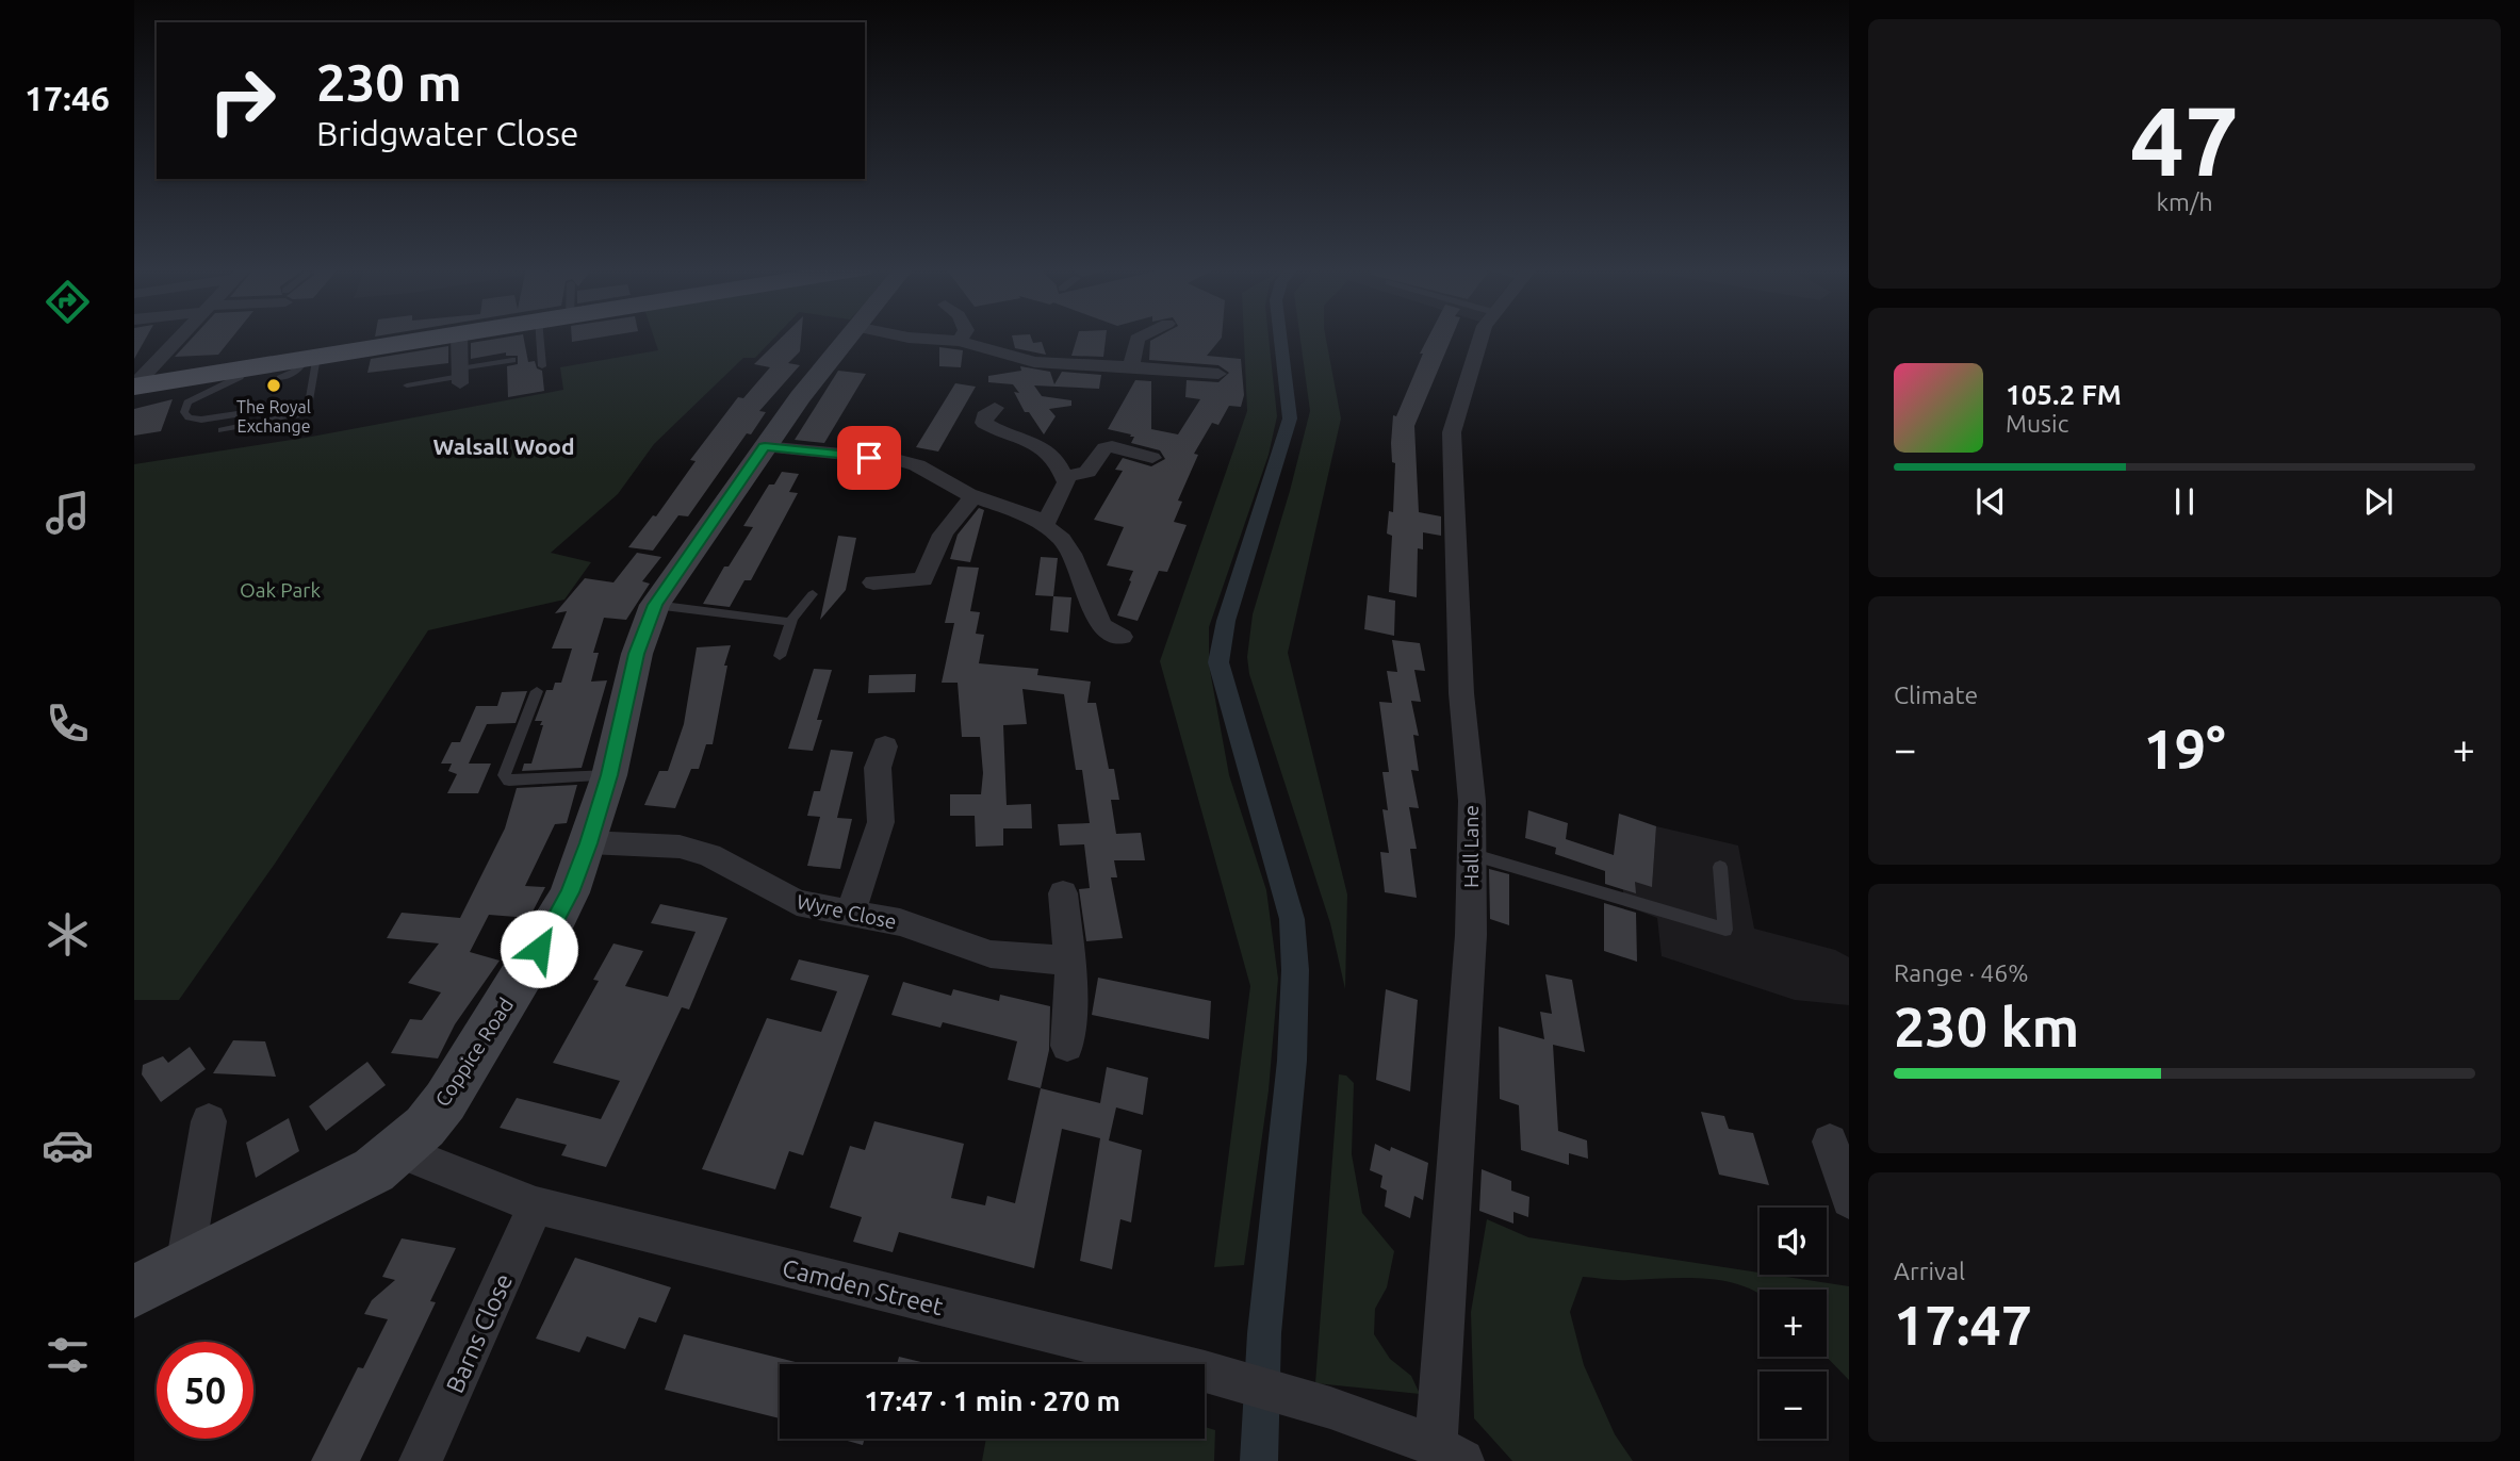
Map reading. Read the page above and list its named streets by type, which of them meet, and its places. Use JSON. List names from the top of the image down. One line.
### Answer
{"streets":{"main road":["Coppice Road"],"street":["Hall Lane","Wyre Close","Camden Street","Barns Close"]},"crossings":[["Hall Lane","Camden Street"],["Wyre Close","Coppice Road"],["Coppice Road","Camden Street"],["Camden Street","Barns Close"]],"districts":["Walsall Wood"],"parks":["Oak Park"],"places":["The Royal Exchange"],"page":{"tabs":"17:46","tile":[["47","km/h"],"Climate",["Range · 46%","230 km"],["Arrival","17:47"]],"turn":["230 m","Bridgwater Close"],"song":["105.2 FM","Music"],"heat":["−","19°","+"],"map_buttons":["+","−"],"limit":"50","trip":"17:47 · 1 min · 270 m"}}
